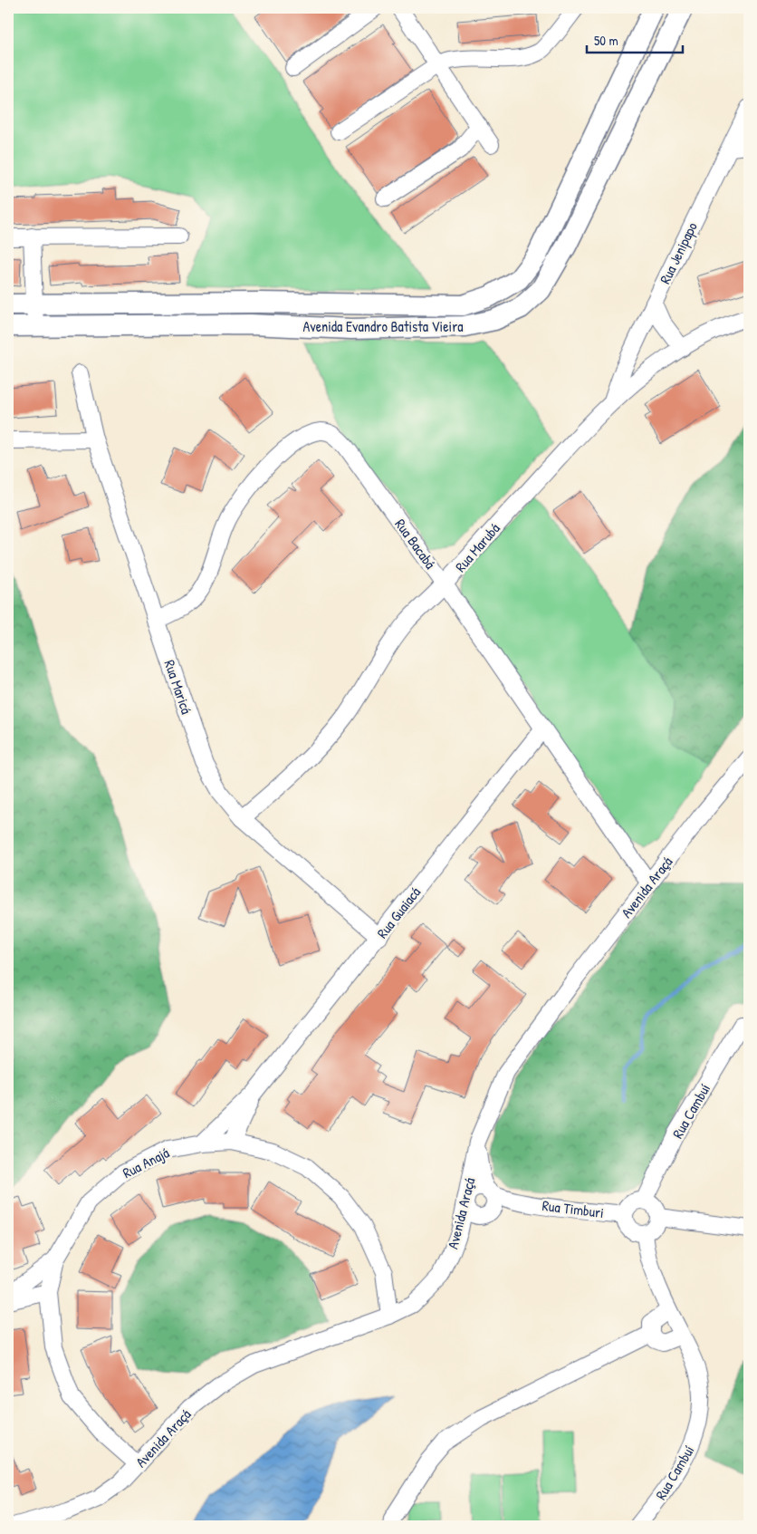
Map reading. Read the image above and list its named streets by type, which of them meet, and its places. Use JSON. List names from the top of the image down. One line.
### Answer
{"streets":{"main road":["Avenida Evandro Batista Vieira"],"street":["Rua Jenipapo","Rua Bacabá","Rua Marubá","Rua Maricá","Avenida Araçá","Rua Guaiacá","Rua Cambuí","Rua Anajá","Rua Timburi"]},"crossings":[["Rua Jenipapo","Rua Marubá"],["Rua Bacabá","Rua Marubá"],["Rua Bacabá","Rua Maricá"],["Rua Bacabá","Avenida Araçá"],["Rua Bacabá","Rua Guaiacá"],["Rua Marubá","Rua Maricá"],["Rua Maricá","Rua Guaiacá"],["Avenida Araçá","Rua Anajá"],["Avenida Araçá","Rua Timburi"],["Rua Guaiacá","Rua Anajá"],["Rua Cambuí","Rua Timburi"]],"scale_bar":"50 m"}
